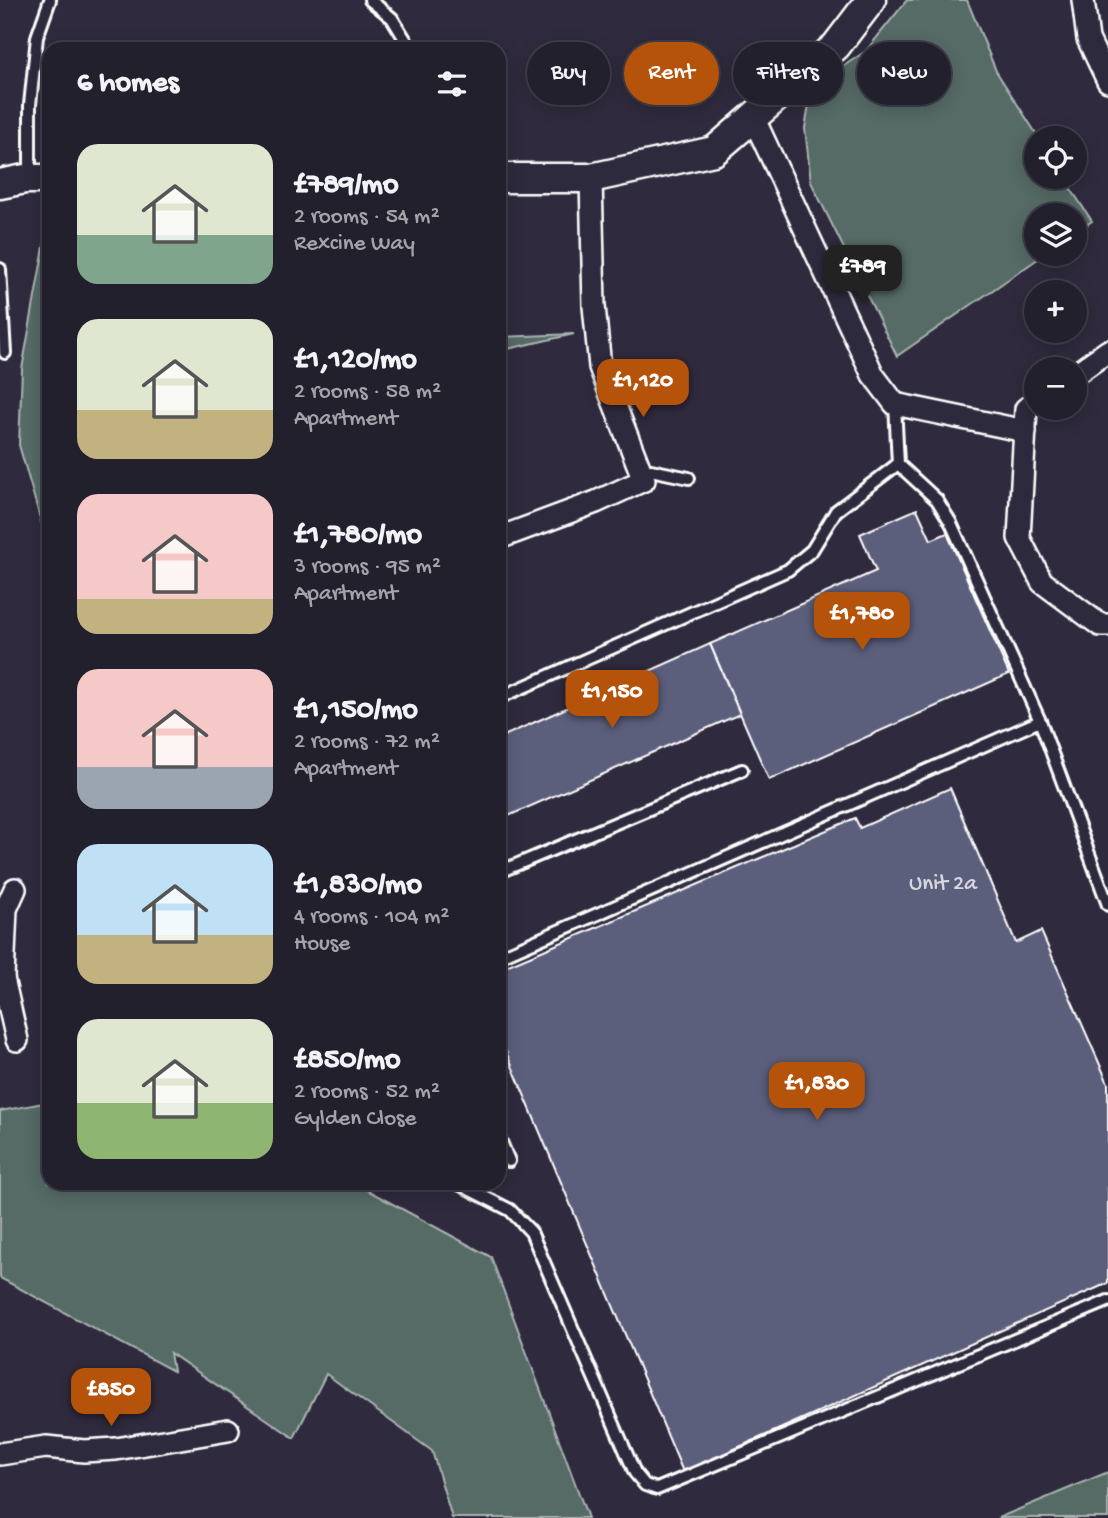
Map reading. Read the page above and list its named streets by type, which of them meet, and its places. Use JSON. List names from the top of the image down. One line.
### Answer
{"house_numbers":["Unit 2a"],"page":{"chip":["Buy","Rent","Filters","New"],"heading":"6 homes","map_buttons":["+","−"],"list":[{"name":"£789/mo","note":"2 rooms · 54 m² · Rexcine Way"},{"name":"£1,120/mo","note":"2 rooms · 58 m² · Apartment"},{"name":"£1,780/mo","note":"3 rooms · 95 m² · Apartment"},{"name":"£1,150/mo","note":"2 rooms · 72 m² · Apartment"},{"name":"£1,830/mo","note":"4 rooms · 104 m² · House"},{"name":"£850/mo","note":"2 rooms · 52 m² · Gylden Close"}],"price":["£789","£1,120","£1,780","£1,150","£1,830","£850"]}}
